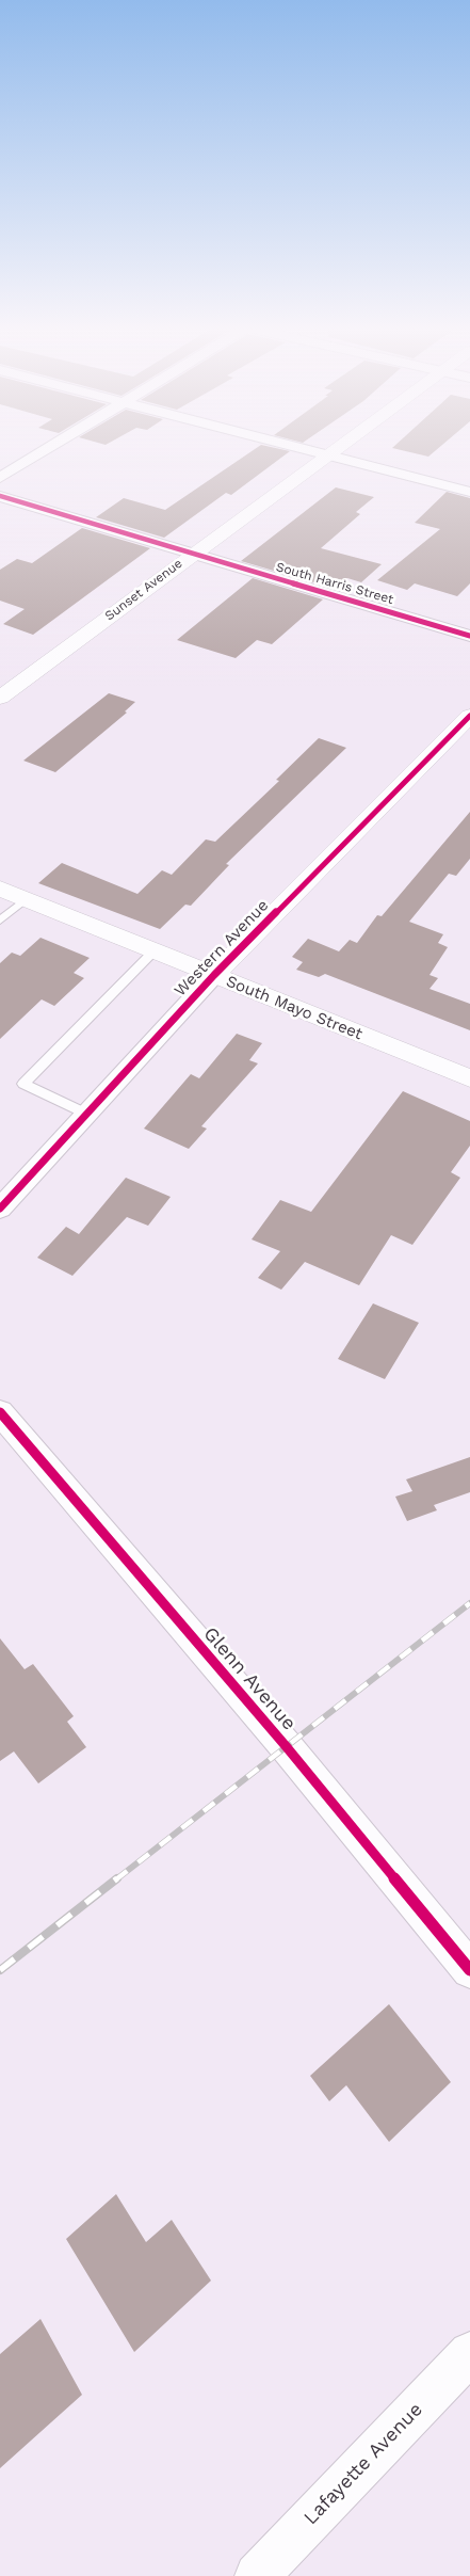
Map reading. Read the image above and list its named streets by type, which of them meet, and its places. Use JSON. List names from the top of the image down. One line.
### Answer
{"streets":{"main road":["Sunset Avenue","Western Avenue","South Mayo Street"],"street":["South Harris Street","Glenn Avenue","Lafayette Avenue"]},"crossings":[["South Harris Street","Sunset Avenue"],["Western Avenue","South Mayo Street"]]}
